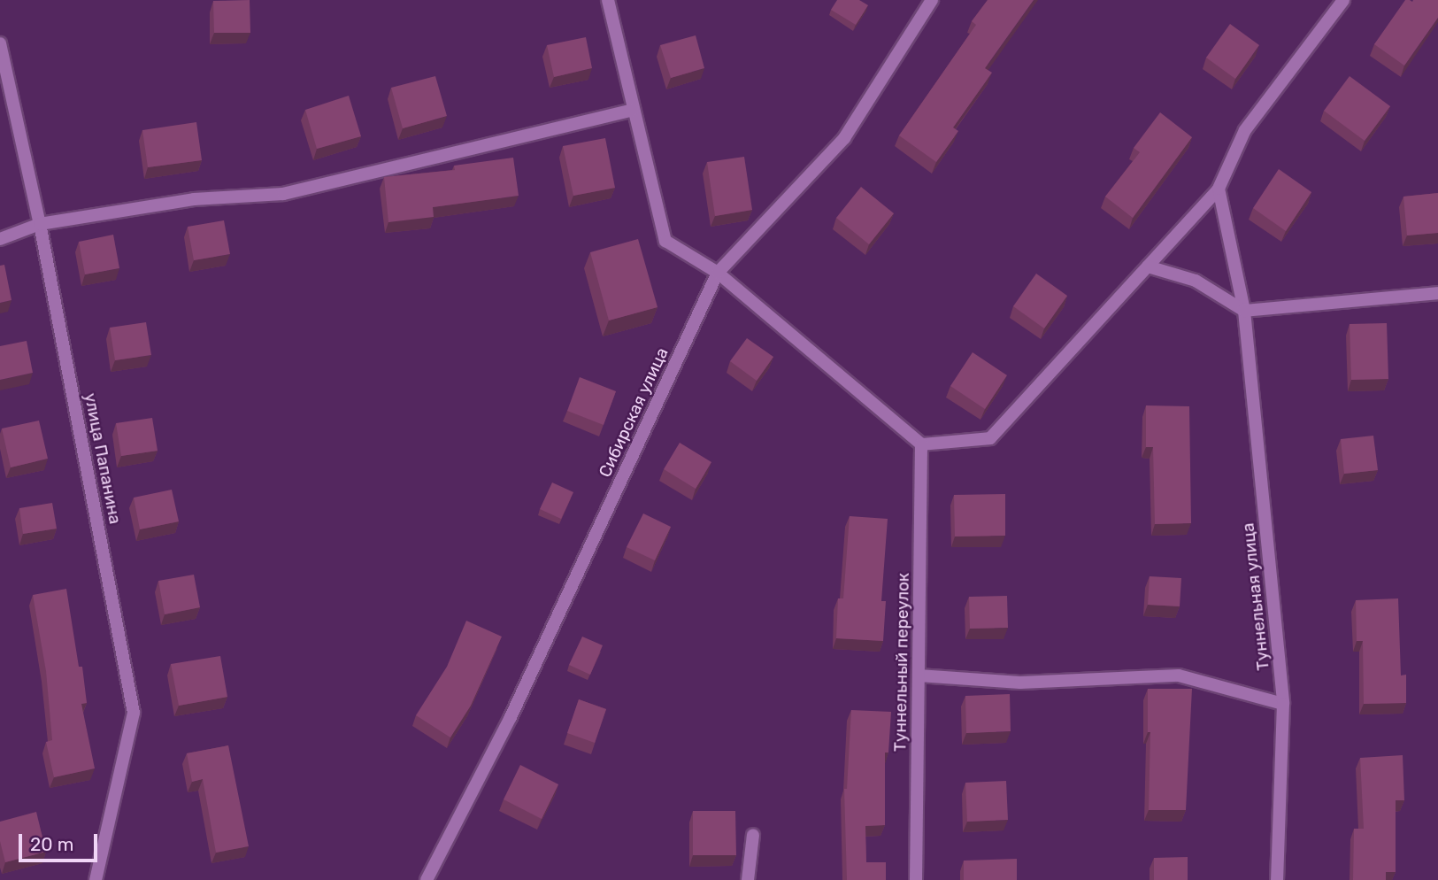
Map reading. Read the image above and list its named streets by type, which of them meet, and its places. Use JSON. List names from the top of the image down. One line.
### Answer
{"streets":{"street":["Сибирская улица","улица Папанина","Туннельная улица","Туннельный переулок"]},"scale_bar":"20 m"}
